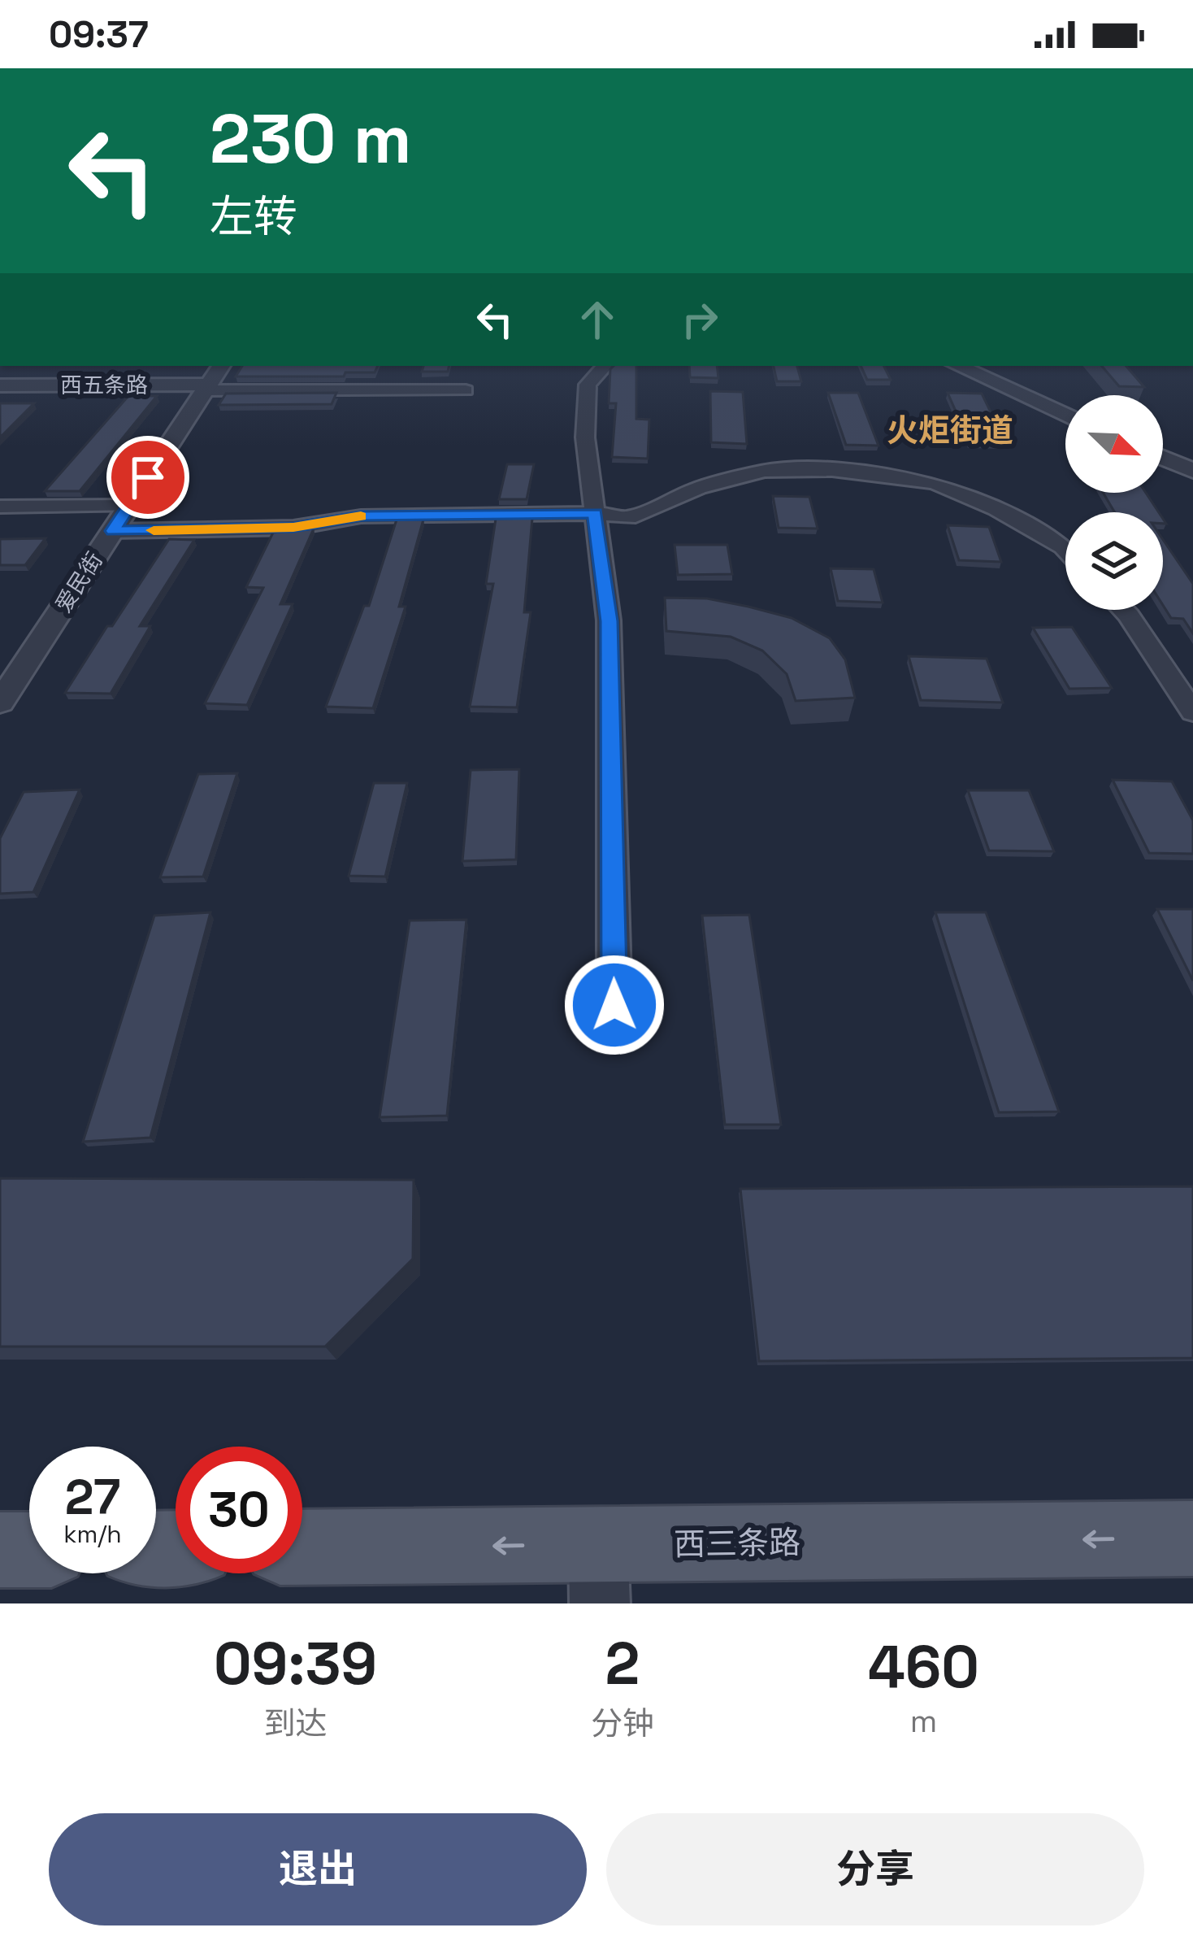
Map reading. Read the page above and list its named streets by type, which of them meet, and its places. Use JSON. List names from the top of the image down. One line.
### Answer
{"streets":{"main road":["西三条路"],"street":["西五条路","爱民街"]},"crossings":[["西五条路","爱民街"]],"one_way":["西三条路"],"districts":["火炬街道"],"north":"bottom right","page":{"status":"09:37","turn":["230 m","左转"],"speed":"27 km/h","limit":"30","eta":["09:39","到达","2","分钟","460","m"],"buttons":["退出","分享"]}}
